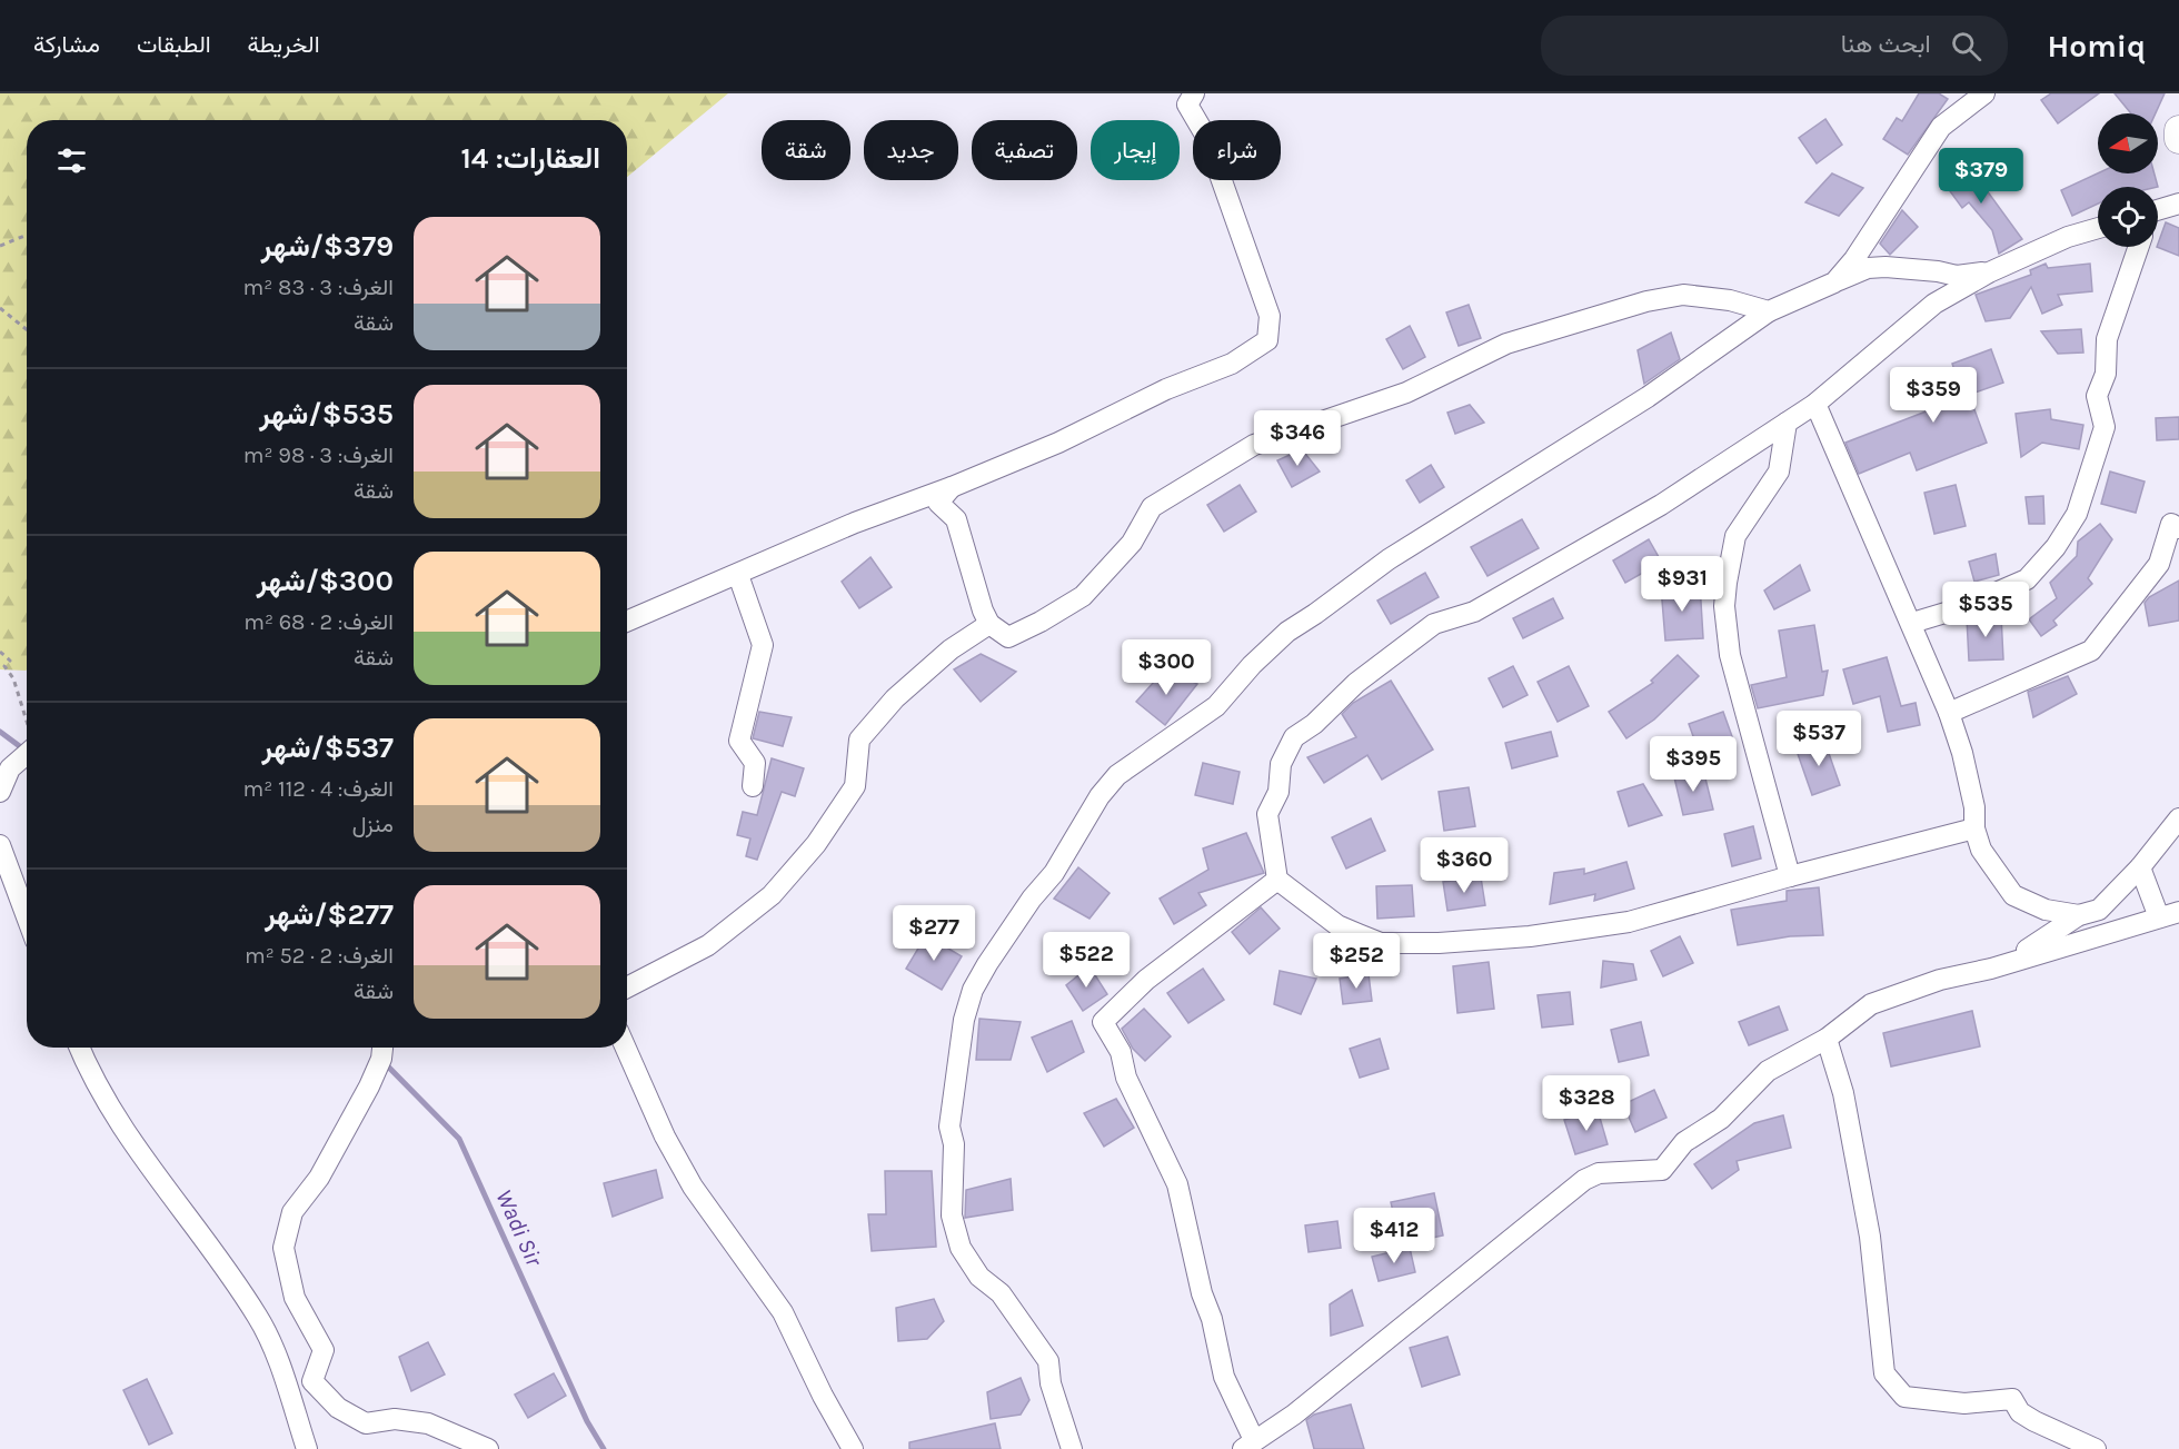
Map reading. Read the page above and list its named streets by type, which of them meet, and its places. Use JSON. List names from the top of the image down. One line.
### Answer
{"water":["Wadi Sir"],"north":"left","page":{"header":"Homiq","search":"ابحث هنا","nav":["الخريطة","الطبقات","مشاركة"],"chip":["شراء","إيجار","تصفية","جديد","شقة"],"heading":"العقارات: 14","price":["$379","$359","$346","$931","$535","$300","$537","$395","$360","$277","$522","$252","$328","$412"],"list":[{"name":"$379/شهر","note":"الغرف: 3 · 83 m² · شقة"},{"name":"$535/شهر","note":"الغرف: 3 · 98 m² · شقة"},{"name":"$300/شهر","note":"الغرف: 2 · 68 m² · شقة"},{"name":"$537/شهر","note":"الغرف: 4 · 112 m² · منزل"},{"name":"$277/شهر","note":"الغرف: 2 · 52 m² · شقة"}]}}
